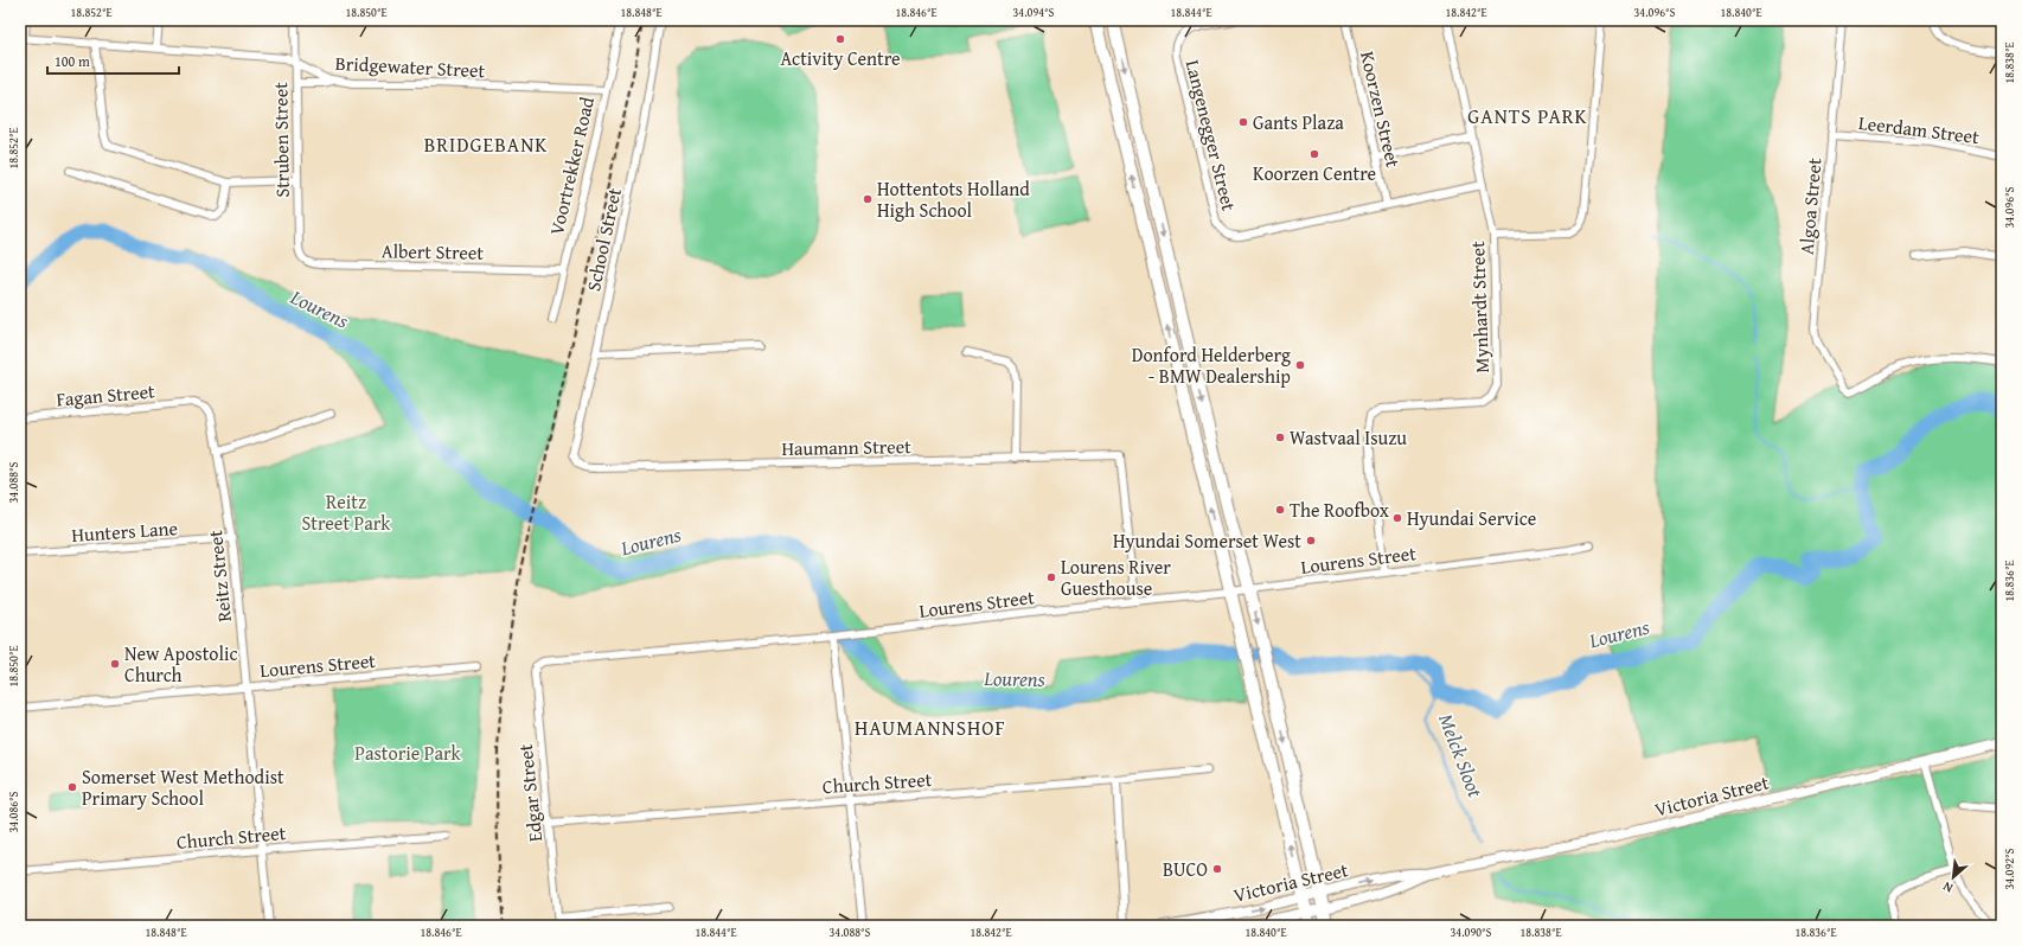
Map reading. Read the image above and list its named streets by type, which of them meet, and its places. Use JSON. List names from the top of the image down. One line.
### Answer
{"streets":{"main road":["Victoria Street"],"street":["Bridgewater Street","Koorzen Street","Leerdam Street","Langenegger Street","Struben Street","Voortrekker Road","Algoa Street","School Street","Albert Street","Mynhardt Street","Fagan Street","Haumann Street","Hunters Lane","Lourens Street","Reitz Street","Church Street","Edgar Street"]},"crossings":[["Bridgewater Street","Struben Street"],["Bridgewater Street","Voortrekker Road"],["Koorzen Street","Langenegger Street"],["Leerdam Street","Algoa Street"],["Langenegger Street","Mynhardt Street"],["Struben Street","Albert Street"],["Voortrekker Road","Albert Street"],["School Street","Haumann Street"],["Mynhardt Street","Lourens Street"],["Fagan Street","Reitz Street"],["Haumann Street","Lourens Street"],["Hunters Lane","Reitz Street"],["Lourens Street","Reitz Street"],["Lourens Street","Edgar Street"],["Reitz Street","Church Street"],["Church Street","Edgar Street"]],"districts":["GANTS PARK","BRIDGEBANK","HAUMANNSHOF"],"water":["Lourens","Melck Sloot"],"parks":["Reitz Street Park","Pastorie Park"],"places":["Activity Centre","Gants Plaza","Koorzen Centre","Hottentots Holland High School","Donford Helderberg - BMW Dealership","Wastvaal Isuzu","The Roofbox","Hyundai Service","Hyundai Somerset West","Lourens River Guesthouse","New Apostolic Church","Somerset West Methodist Primary School","BUCO"],"scale_bar":"100 m","north":"bottom left","coordinates":["18.852°E","18.850°E","18.848°E","18.846°E","34.094°S","18.844°E","18.842°E","34.096°S","18.840°E","18.838°E","34.088°S","18.836°E","34.086°S","34.092°S","34.090°S"]}
